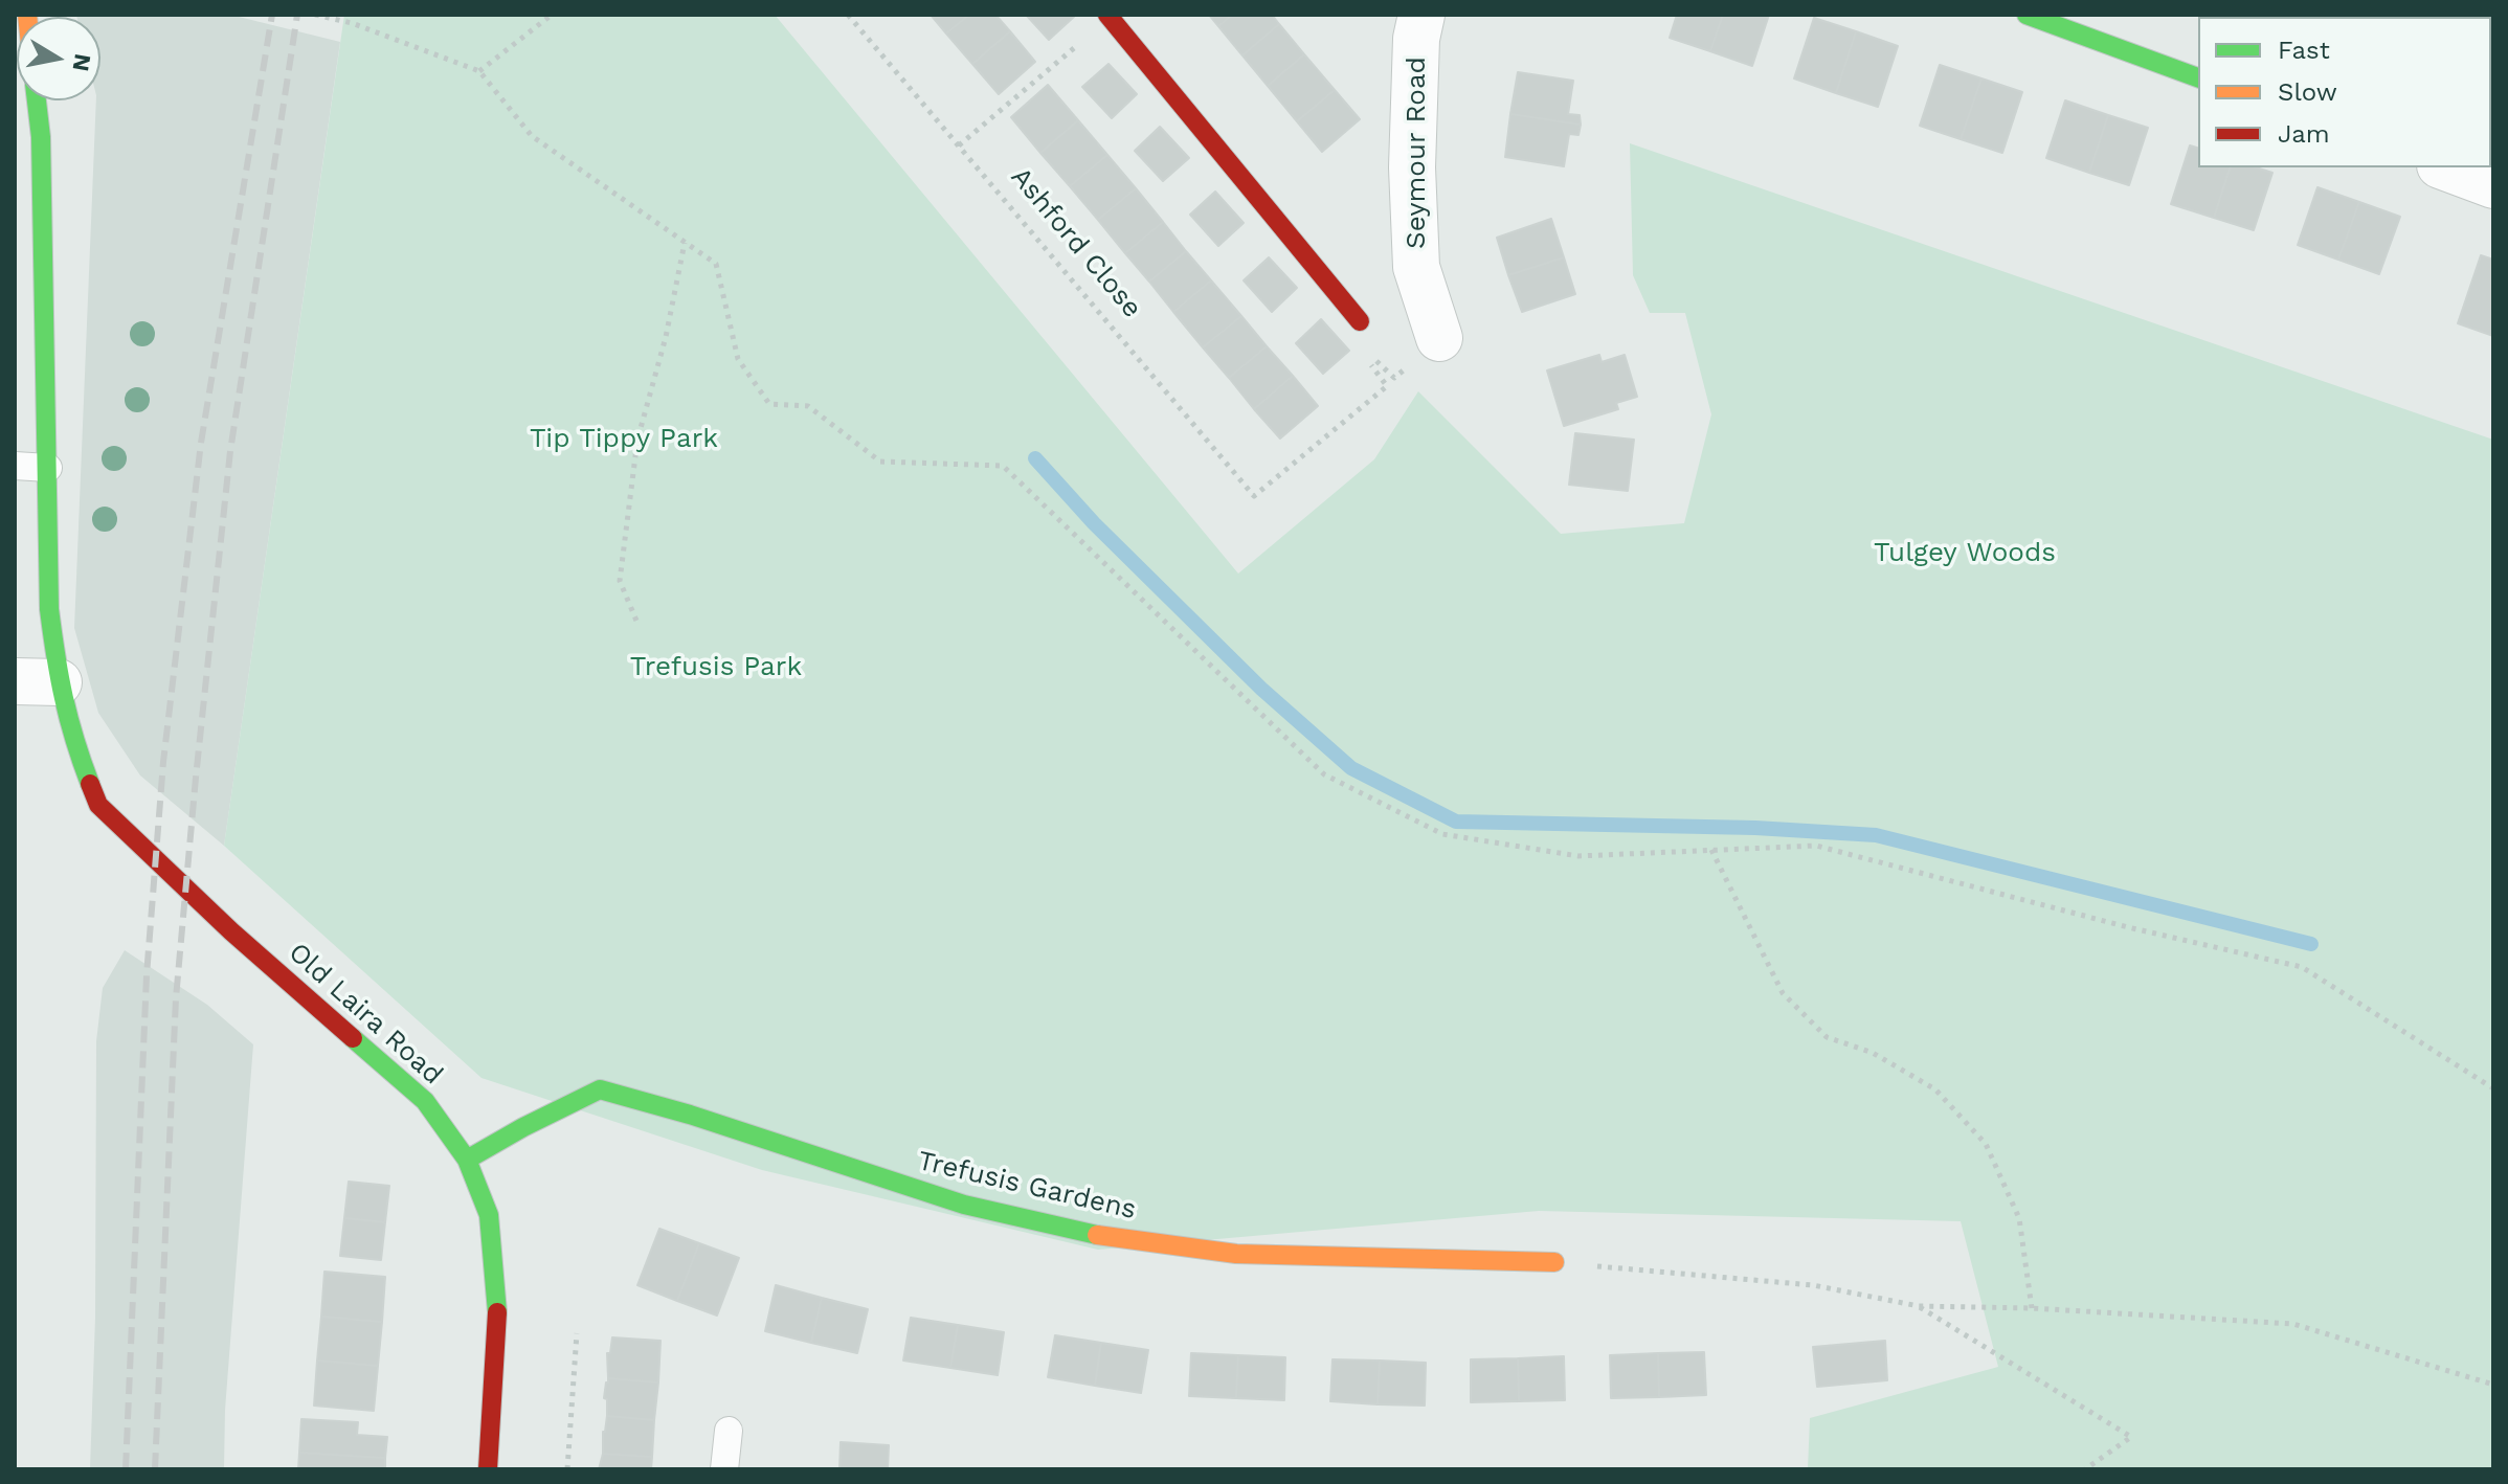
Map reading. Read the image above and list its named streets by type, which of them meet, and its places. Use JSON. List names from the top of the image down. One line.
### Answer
{"streets":{"street":["Seymour Road","Old Laira Road","Trefusis Gardens"],"path":["Ashford Close"]},"crossings":[["Old Laira Road","Trefusis Gardens"]],"parks":["Tip Tippy Park","Tulgey Woods","Trefusis Park"],"legend":["Fast","Slow","Jam"],"north":"right"}
